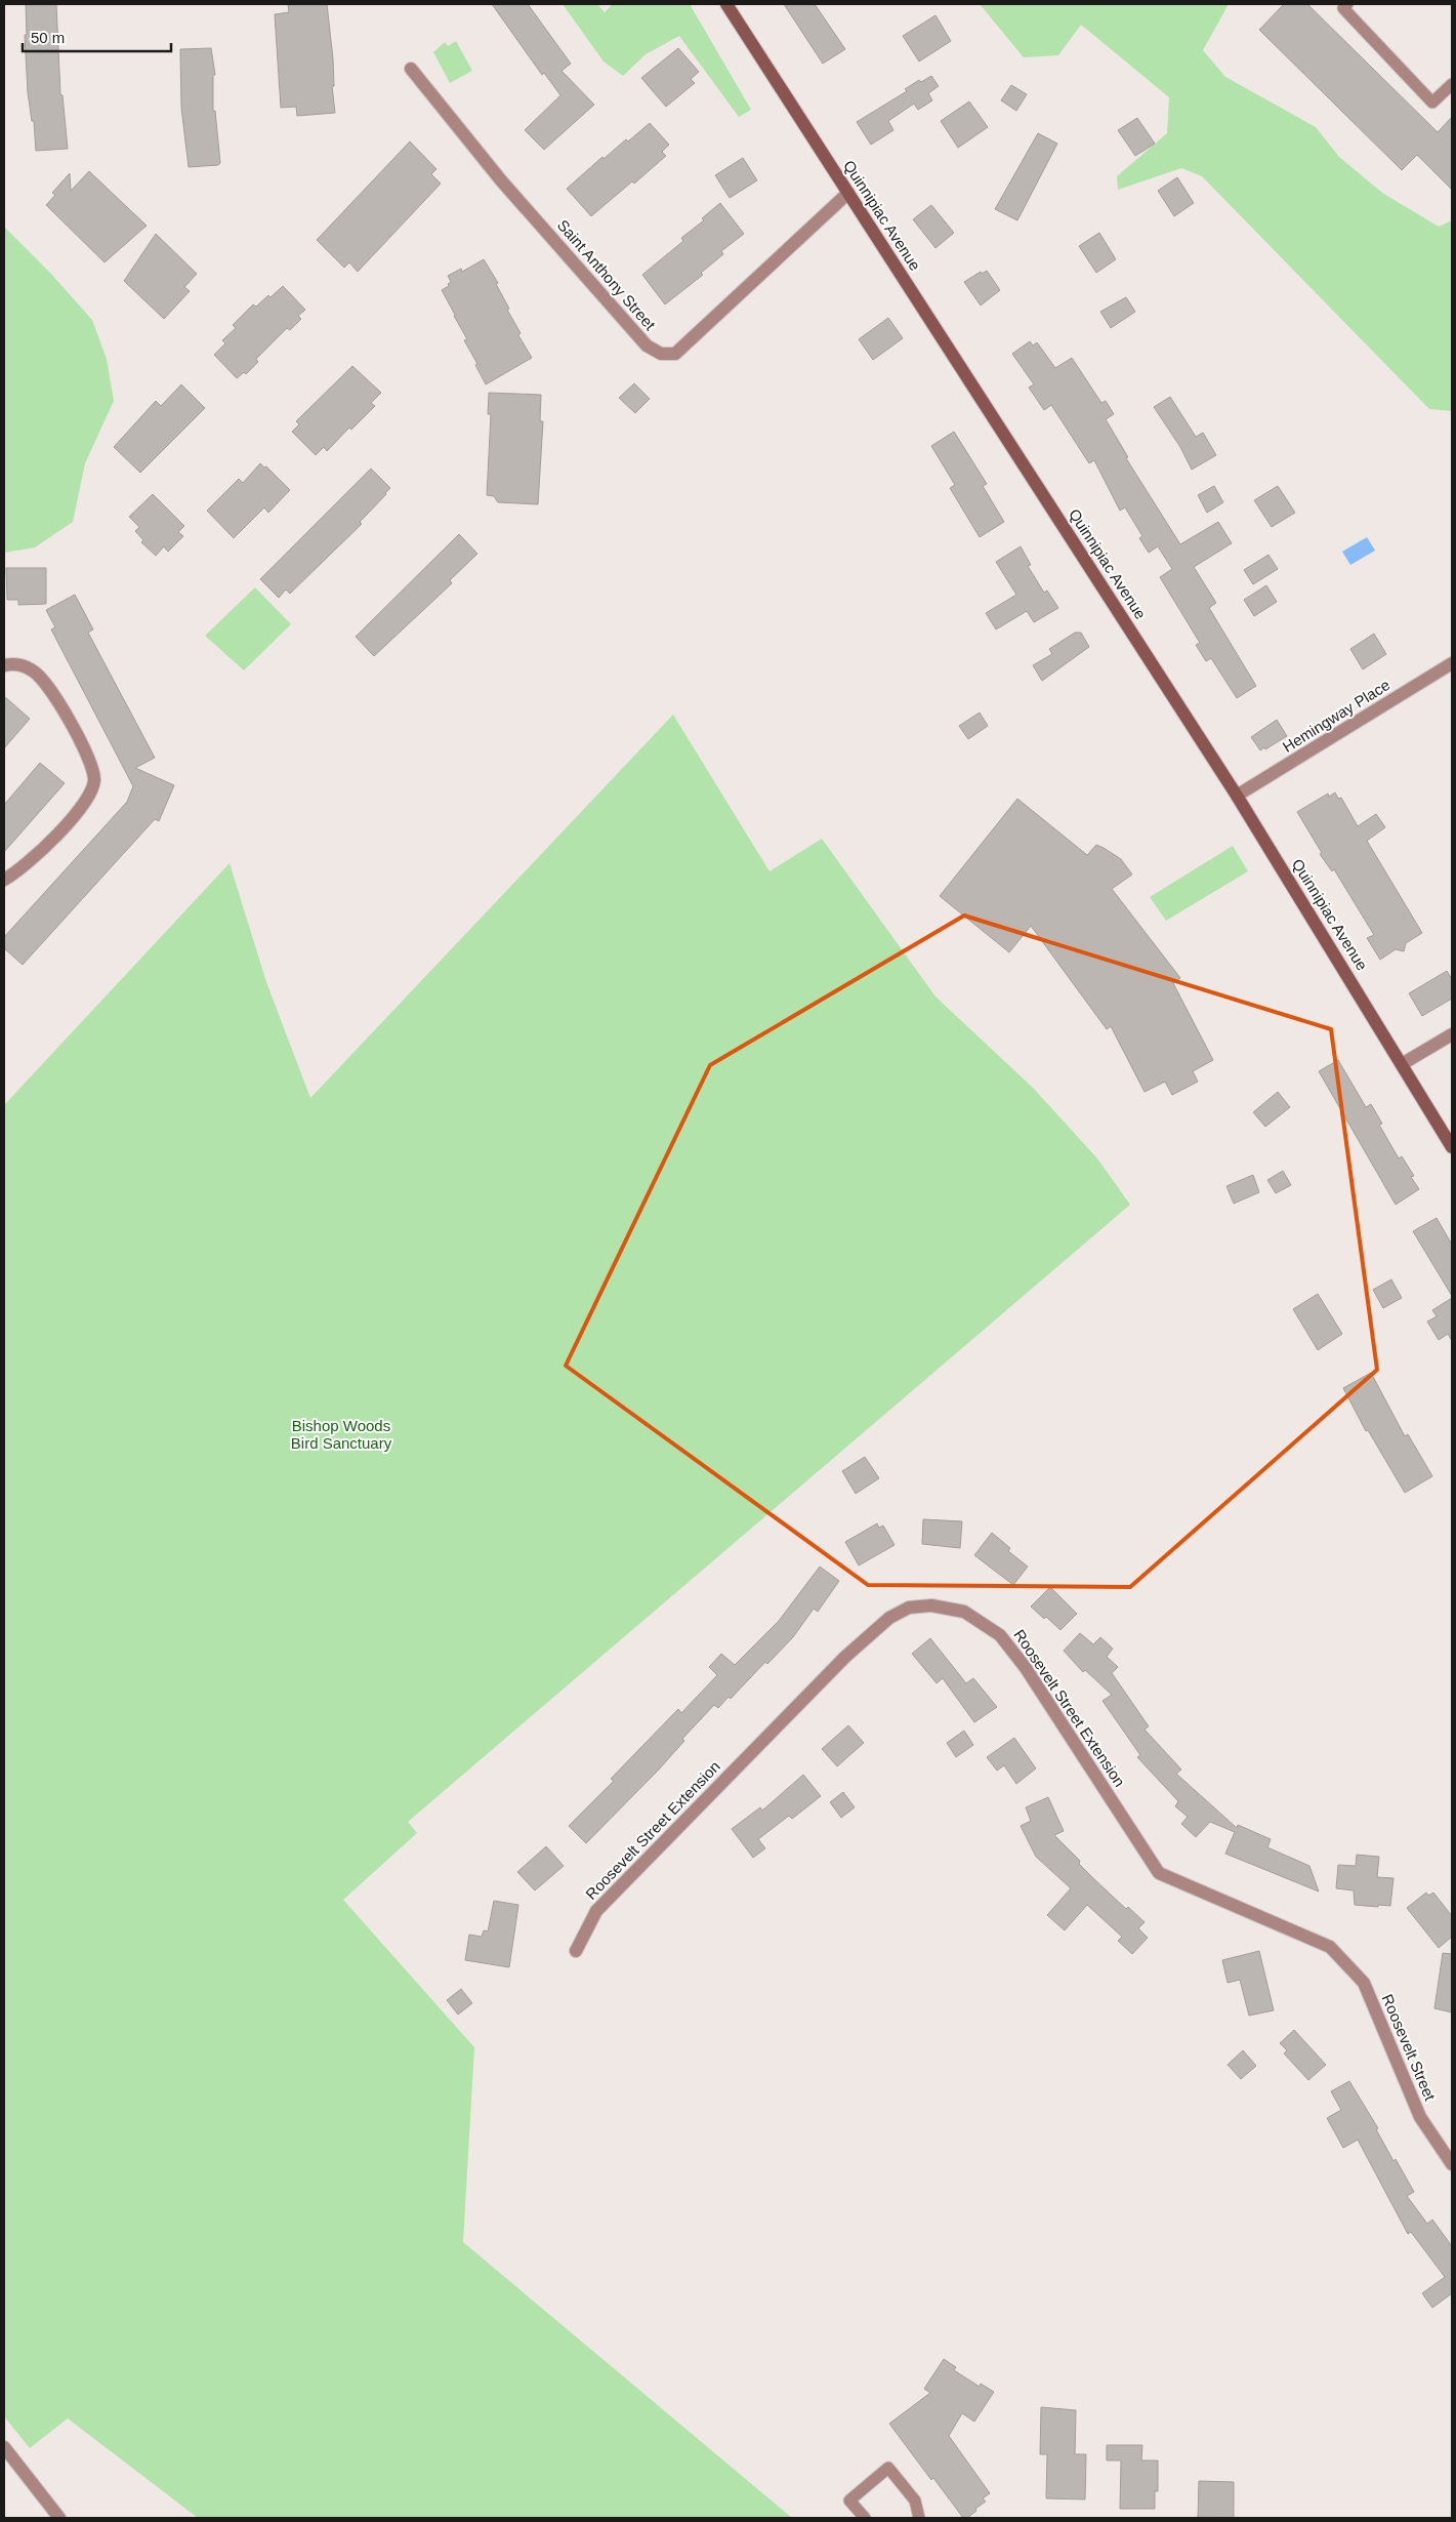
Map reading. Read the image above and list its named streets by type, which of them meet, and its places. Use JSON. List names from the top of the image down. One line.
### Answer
{"streets":{"main road":["Quinnipiac Avenue"],"street":["Saint Anthony Street","Hemingway Place","Roosevelt Street Extension","Roosevelt Street"]},"crossings":[["Quinnipiac Avenue","Saint Anthony Street"],["Quinnipiac Avenue","Hemingway Place"],["Roosevelt Street Extension","Roosevelt Street"]],"parks":["Bishop Woods Bird Sanctuary"],"scale_bar":"50 m"}
